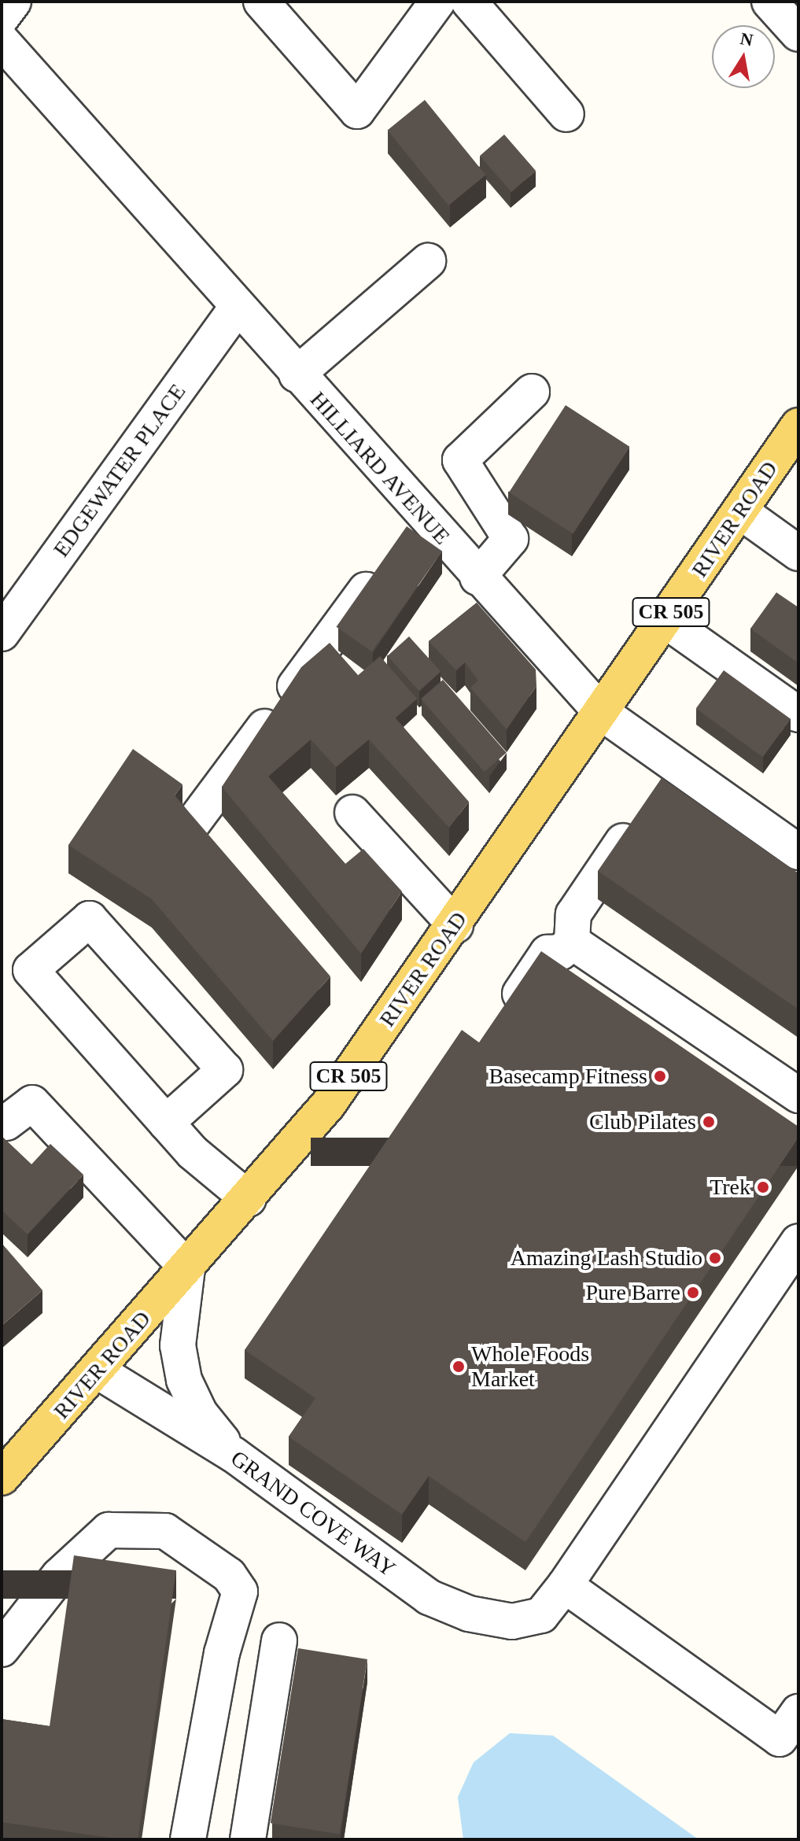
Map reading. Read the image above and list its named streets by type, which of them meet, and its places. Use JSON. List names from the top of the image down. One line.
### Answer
{"streets":{"main road":["RIVER ROAD","CR 505"],"street":["HILLIARD AVENUE","EDGEWATER PLACE","GRAND COVE WAY"]},"crossings":[["HILLIARD AVENUE","EDGEWATER PLACE"],["HILLIARD AVENUE","RIVER ROAD"],["RIVER ROAD","GRAND COVE WAY"]],"places":["Basecamp Fitness","Club Pilates","Trek","Amazing Lash Studio","Pure Barre","Whole Foods Market"],"north":"top"}
